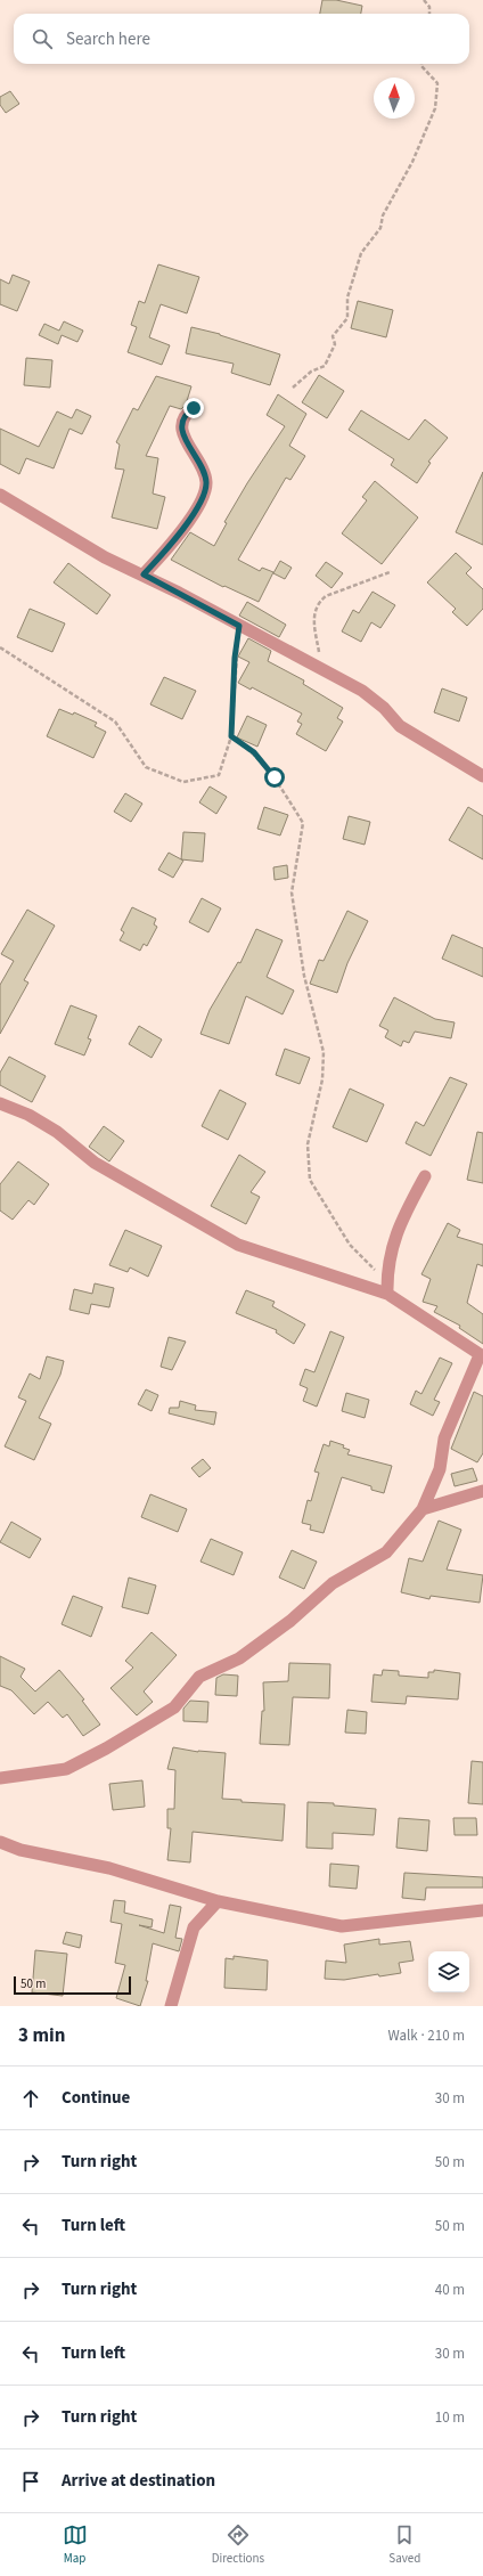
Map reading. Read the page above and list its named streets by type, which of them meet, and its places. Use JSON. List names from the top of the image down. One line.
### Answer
{"scale_bar":"50 m","north":"top","page":{"search":"Search here","scale":"50 m","heading":["3 min","Walk · 210 m"],"list":[["Continue","30 m"],["Turn right","50 m"],["Turn left","50 m"],["Turn right","40 m"],["Turn left","30 m"],["Turn right","10 m"],"Arrive at destination"],"nav":["Map","Directions","Saved"]}}
